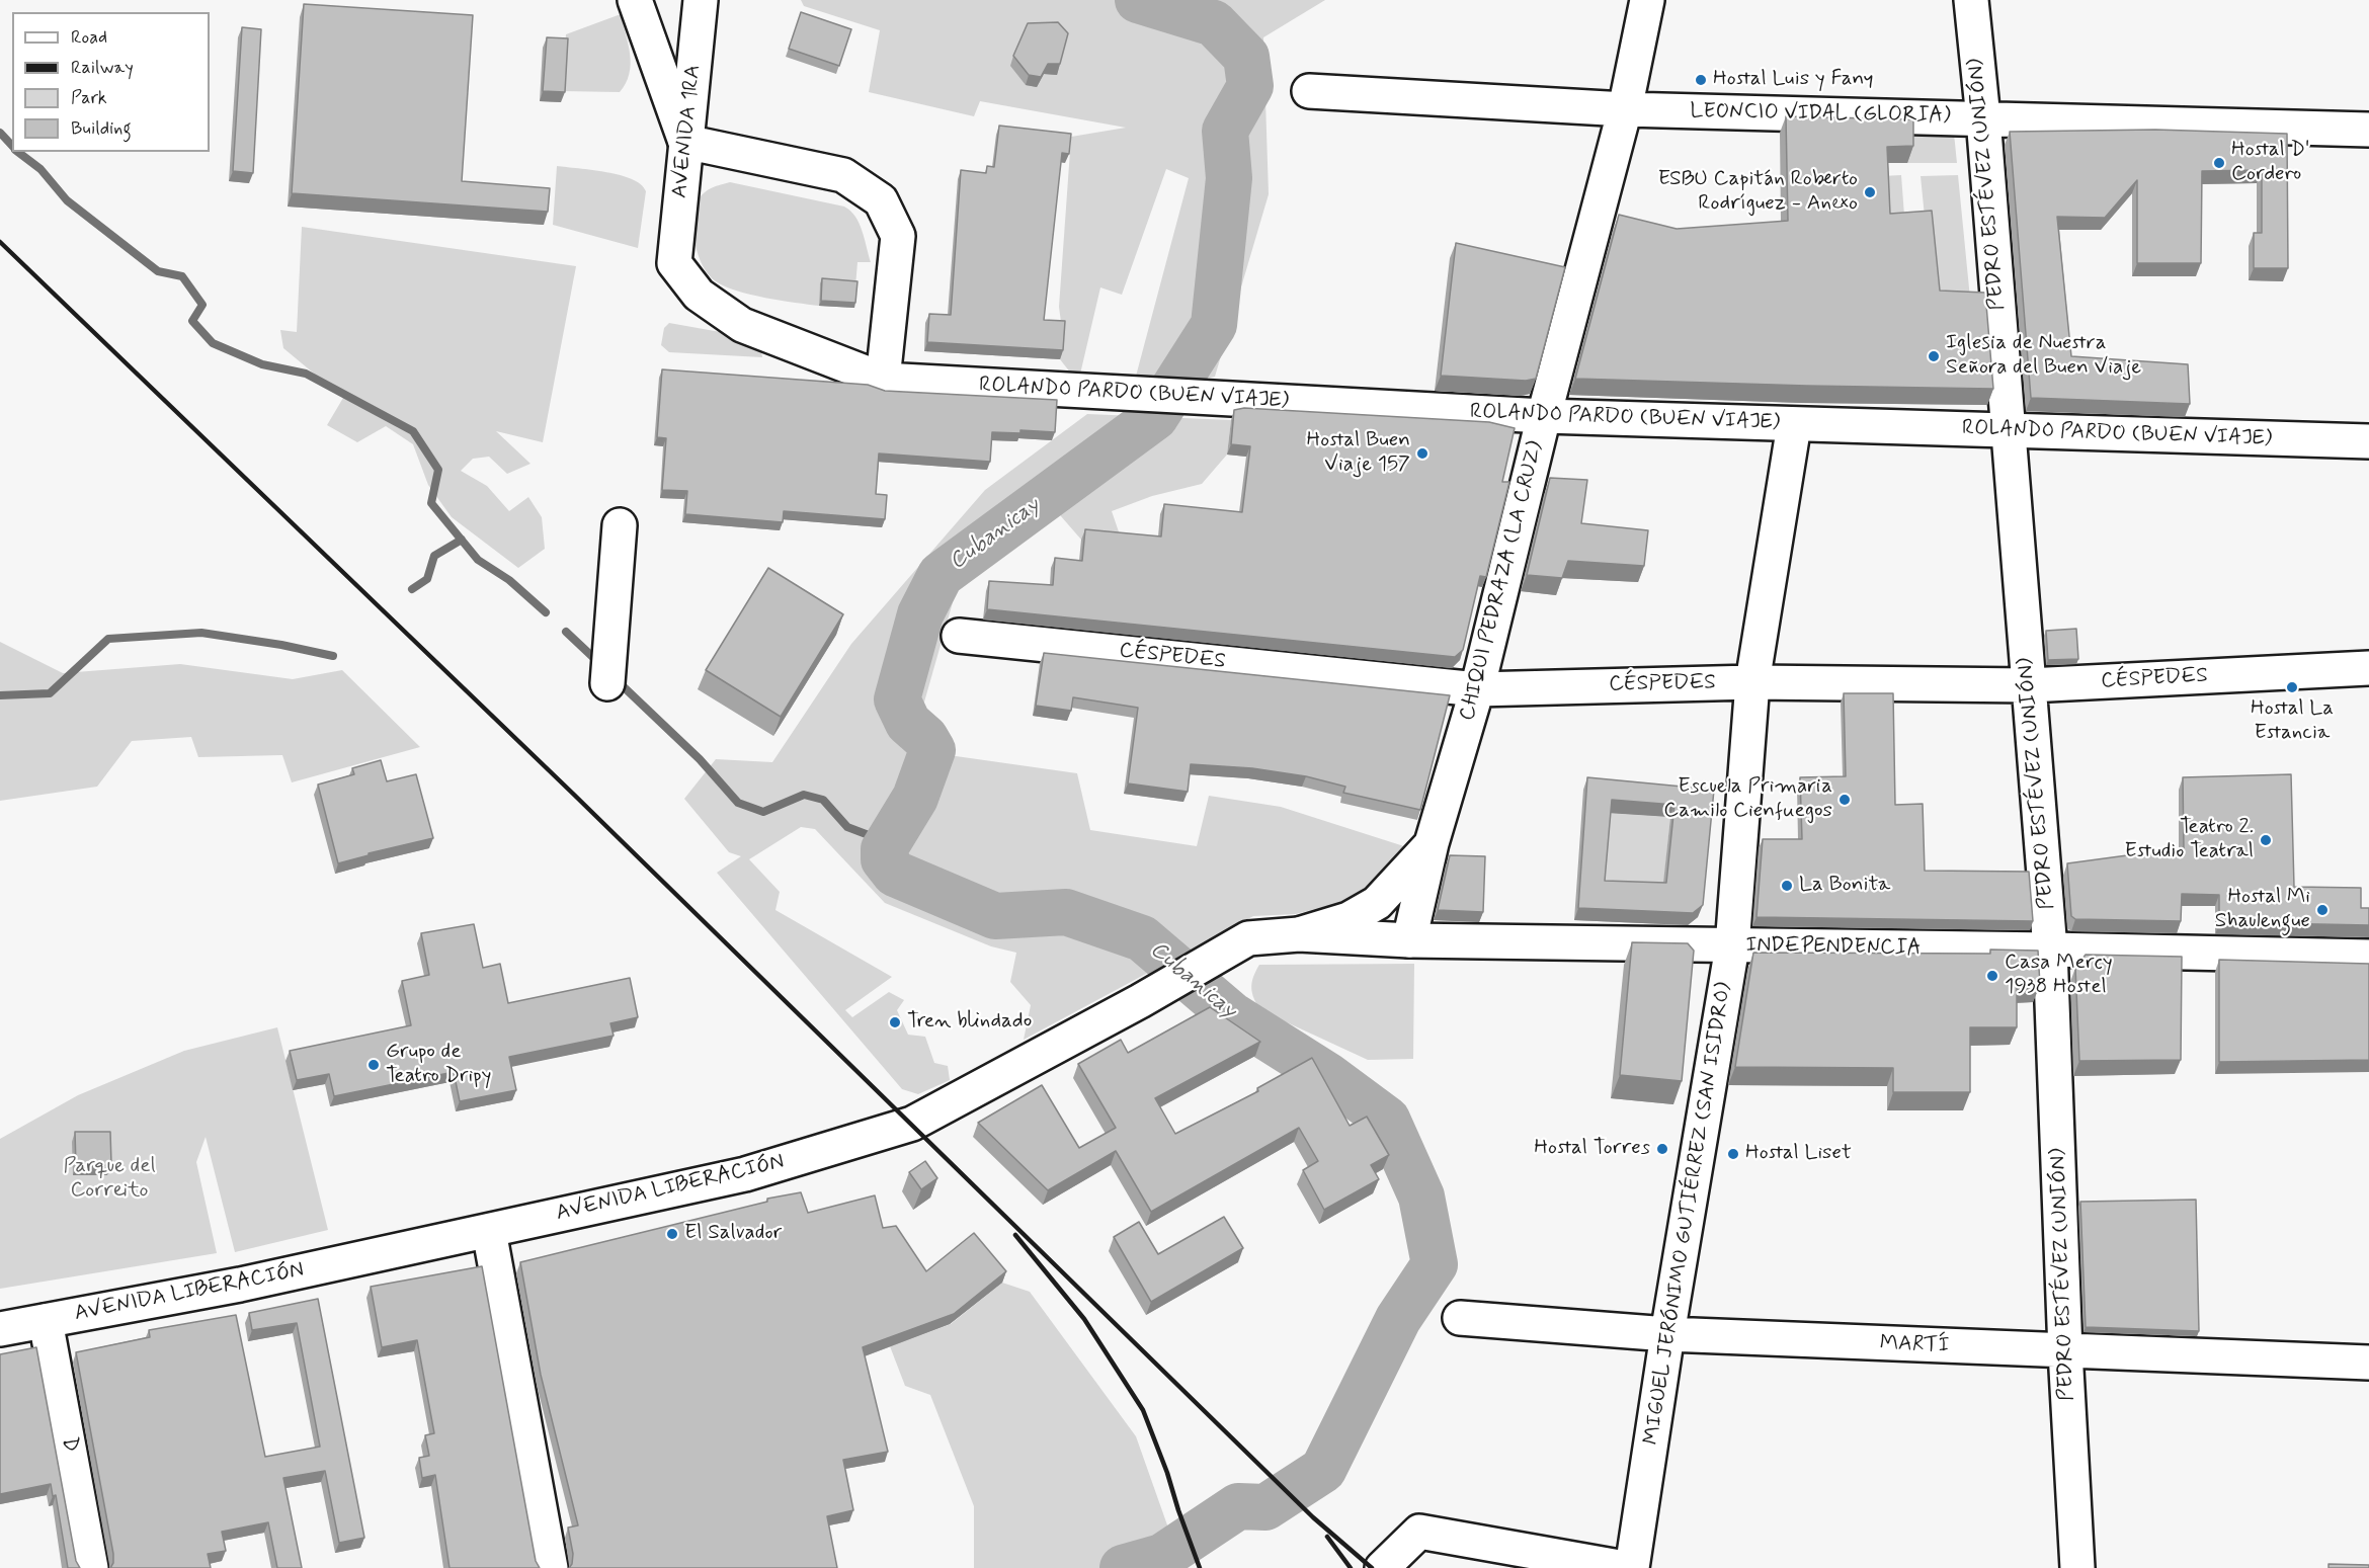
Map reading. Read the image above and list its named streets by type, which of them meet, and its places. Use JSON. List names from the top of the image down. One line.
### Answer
{"streets":{"street":["LEONCIO VIDAL (GLORIA)","AVENIDA 1RA","PEDRO ESTÉVEZ (UNIÓN)","ROLANDO PARDO (BUEN VIAJE)","CHIQUI PEDRAZA (LA CRUZ)","CÉSPEDES","INDEPENDENCIA","AVENIDA LIBERACIÓN","MIGUEL JERÓNIMO GUTIÉRREZ (SAN ISIDRO)","MARTÍ","D"]},"crossings":[["LEONCIO VIDAL (GLORIA)","PEDRO ESTÉVEZ (UNIÓN)"],["LEONCIO VIDAL (GLORIA)","CHIQUI PEDRAZA (LA CRUZ)"],["AVENIDA 1RA","ROLANDO PARDO (BUEN VIAJE)"],["PEDRO ESTÉVEZ (UNIÓN)","ROLANDO PARDO (BUEN VIAJE)"],["PEDRO ESTÉVEZ (UNIÓN)","CÉSPEDES"],["PEDRO ESTÉVEZ (UNIÓN)","INDEPENDENCIA"],["PEDRO ESTÉVEZ (UNIÓN)","MARTÍ"],["ROLANDO PARDO (BUEN VIAJE)","CHIQUI PEDRAZA (LA CRUZ)"],["ROLANDO PARDO (BUEN VIAJE)","MIGUEL JERÓNIMO GUTIÉRREZ (SAN ISIDRO)"],["CHIQUI PEDRAZA (LA CRUZ)","CÉSPEDES"],["CHIQUI PEDRAZA (LA CRUZ)","INDEPENDENCIA"],["CHIQUI PEDRAZA (LA CRUZ)","AVENIDA LIBERACIÓN"],["CÉSPEDES","MIGUEL JERÓNIMO GUTIÉRREZ (SAN ISIDRO)"],["INDEPENDENCIA","AVENIDA LIBERACIÓN"],["INDEPENDENCIA","MIGUEL JERÓNIMO GUTIÉRREZ (SAN ISIDRO)"],["AVENIDA LIBERACIÓN","D"],["MIGUEL JERÓNIMO GUTIÉRREZ (SAN ISIDRO)","MARTÍ"]],"water":["Cubanicay"],"parks":["Parque del Correito"],"places":["Hostal Luis y Fany","Hostal D' Cordero","ESBU Capitán Roberto Rodríguez - Anexo","Iglesia de Nuestra Señora del Buen Viaje","Hostal Buen Viaje 157","Hostal La Estancia","Escuela Primaria Camilo Cienfuegos","Teatro 2. Estudio Teatral","La Bonita","Hostal Mi Shaulengue","Casa Mercy 1938 Hostel","Tren blindado","Grupo de Teatro Dripy","Hostal Torres","Hostal Liset","El Salvador"],"legend":["Road","Railway","Park","Building"]}
